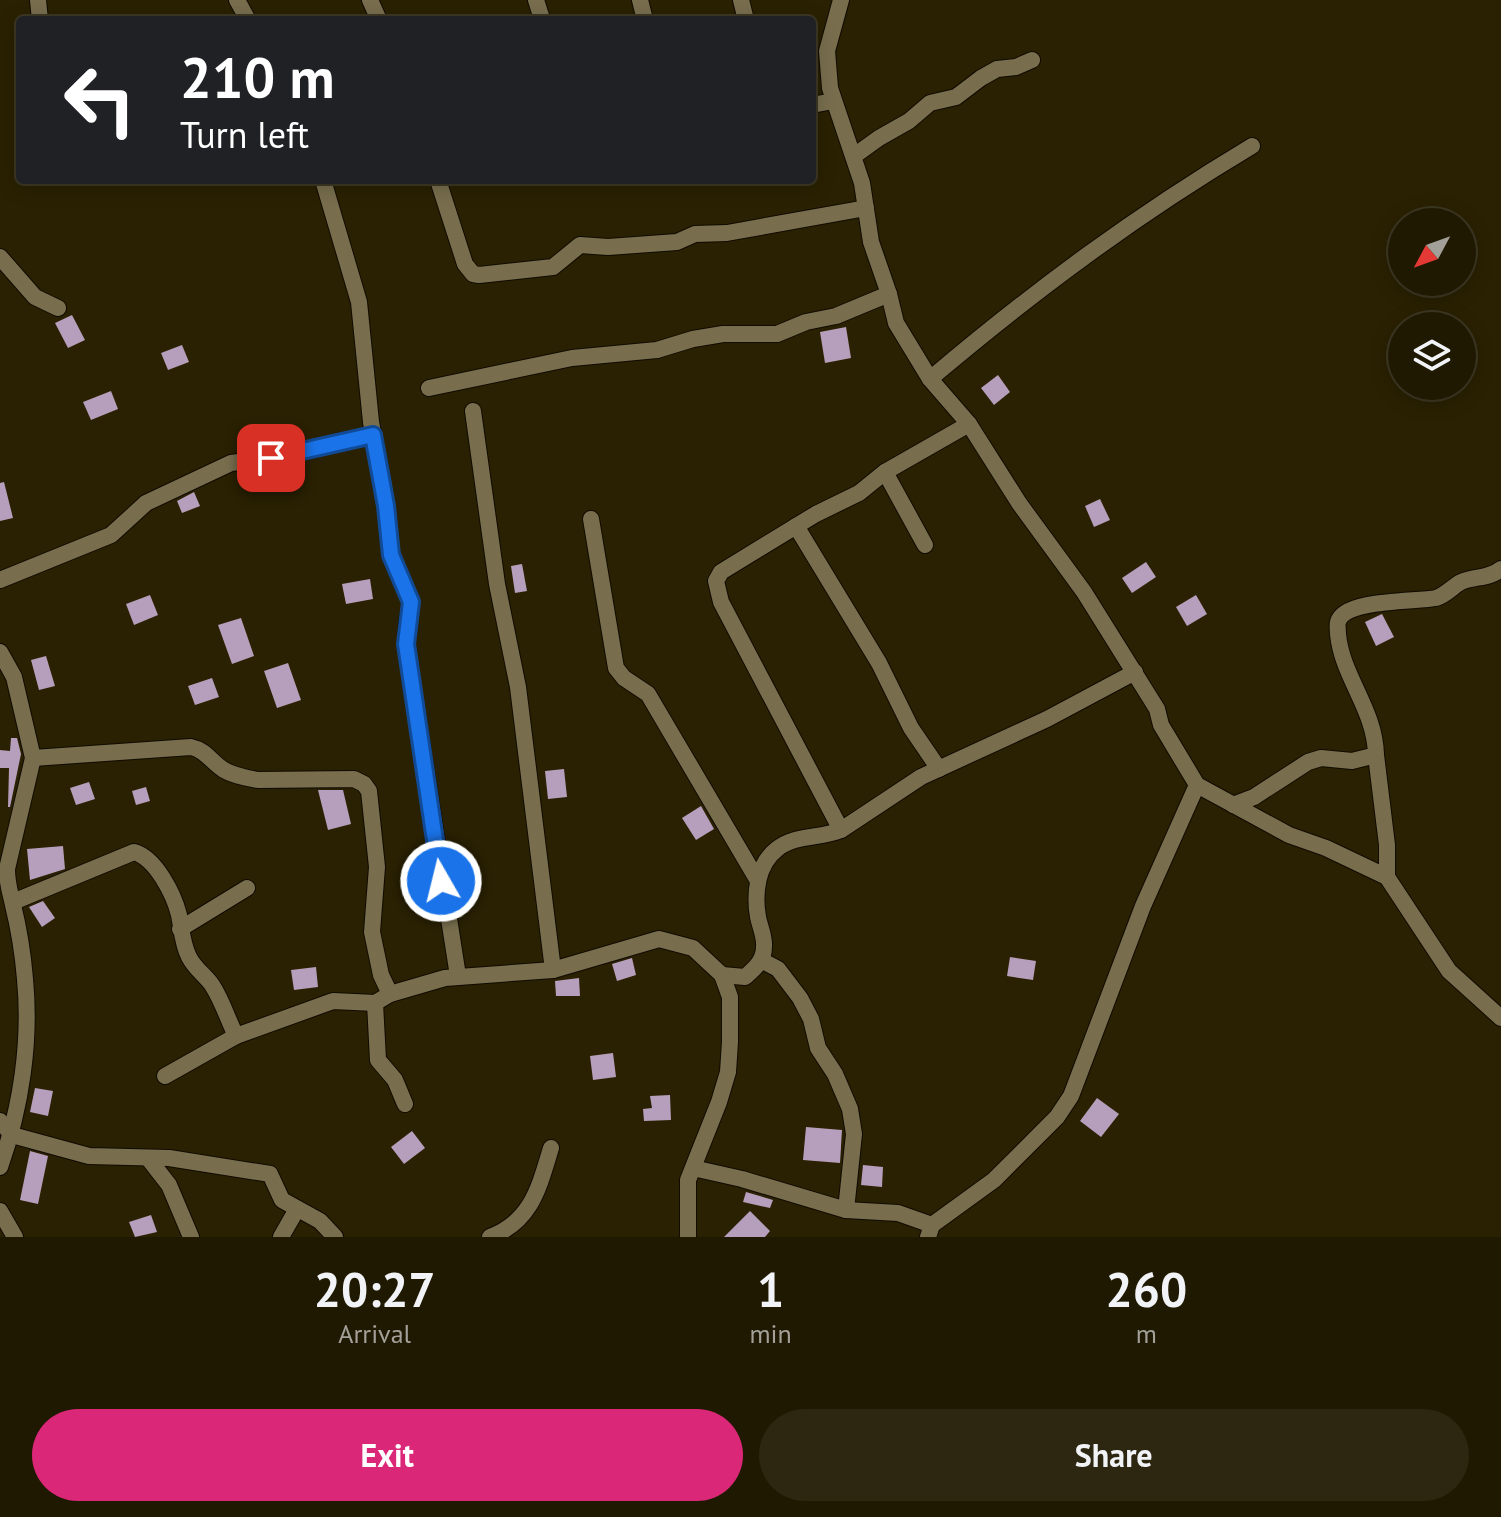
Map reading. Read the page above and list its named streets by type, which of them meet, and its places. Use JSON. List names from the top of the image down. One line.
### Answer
{"north":"bottom left","page":{"turn":["210 m","Turn left"],"eta":["20:27","Arrival","1","min","260","m"],"buttons":["Exit","Share"]}}
